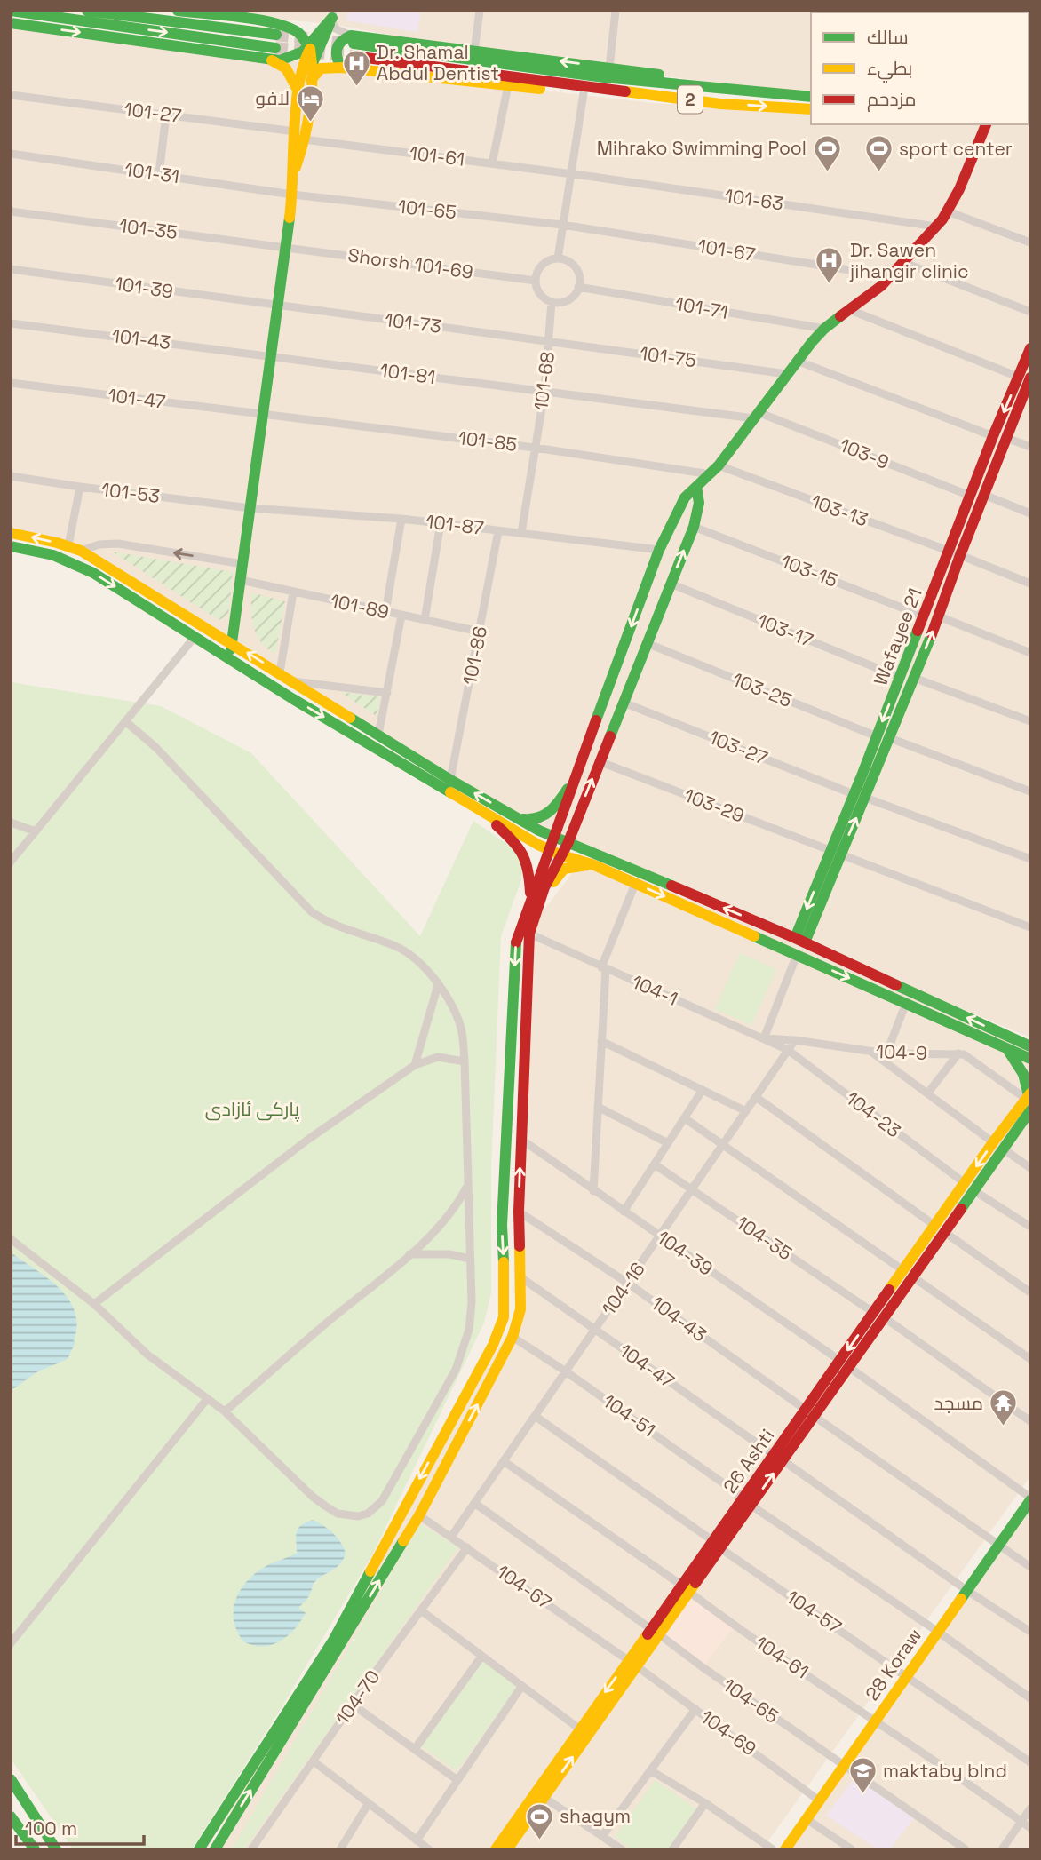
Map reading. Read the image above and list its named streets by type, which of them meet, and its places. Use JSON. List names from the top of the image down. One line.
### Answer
{"streets":{"main road":["2","Wafayee 21","26 Ashti","28 Koraw"],"street":["101-27","101-61","101-31","101-63","101-65","101-35","101-67","Shorsh 101-69","101-39","101-71","101-73","101-43","101-75","101-81","101-68","101-47","101-85","103-9","101-53","103-13","101-87","103-15","101-89","103-17","101-86","103-25","103-27","103-29","104-1","104-9","104-23","104-35","104-39","104-16","104-43","104-47","104-51","104-67","104-57","104-61","104-70","104-65","104-69"]},"crossings":[["101-27","101-61"],["101-61","101-63"],["101-31","101-65"],["101-65","101-67"],["101-35","Shorsh 101-69"],["Shorsh 101-69","101-71"],["Shorsh 101-69","101-68"],["101-39","101-73"],["101-71","101-68"],["101-73","101-75"],["101-73","101-68"],["101-43","101-81"],["101-75","101-68"],["101-81","101-68"],["101-81","103-9"],["101-68","101-85"],["101-68","101-87"],["101-47","101-85"],["101-85","103-13"],["103-9","Wafayee 21"],["101-53","101-87"],["103-13","Wafayee 21"],["101-87","101-86"],["103-15","Wafayee 21"],["101-89","101-86"],["103-17","Wafayee 21"],["Wafayee 21","103-25"],["Wafayee 21","103-27"],["Wafayee 21","103-29"],["104-1","104-9"],["104-1","104-23"],["104-1","104-16"],["104-9","104-16"],["104-23","104-16"],["104-23","26 Ashti"],["104-35","104-16"],["104-35","26 Ashti"],["104-39","104-16"],["104-39","26 Ashti"],["104-39","28 Koraw"],["104-16","104-43"],["104-16","104-47"],["104-16","104-51"],["104-16","104-67"],["104-16","104-57"],["104-16","104-61"],["104-16","104-65"],["104-43","26 Ashti"],["104-43","28 Koraw"],["104-47","26 Ashti"],["104-47","28 Koraw"],["104-51","26 Ashti"],["104-51","28 Koraw"],["26 Ashti","104-67"],["26 Ashti","104-57"],["26 Ashti","104-61"],["26 Ashti","104-65"],["26 Ashti","104-69"],["104-67","104-70"],["104-67","104-69"],["104-57","28 Koraw"],["104-61","28 Koraw"],["28 Koraw","104-65"],["28 Koraw","104-69"]],"parks":["پارکی ئازادی"],"places":{"hospital":["Dr. Shamal Abdul Dentist","Dr. Sawen jihangir clinic"],"hotel":["لافو"],"sports":["Mihrako Swimming Pool","sport center","shagym"],"temple":["مسجد"],"school or university":["maktaby blnd"]},"legend":["سالك","بطيء","مزدحم"],"scale_bar":"100 m"}
